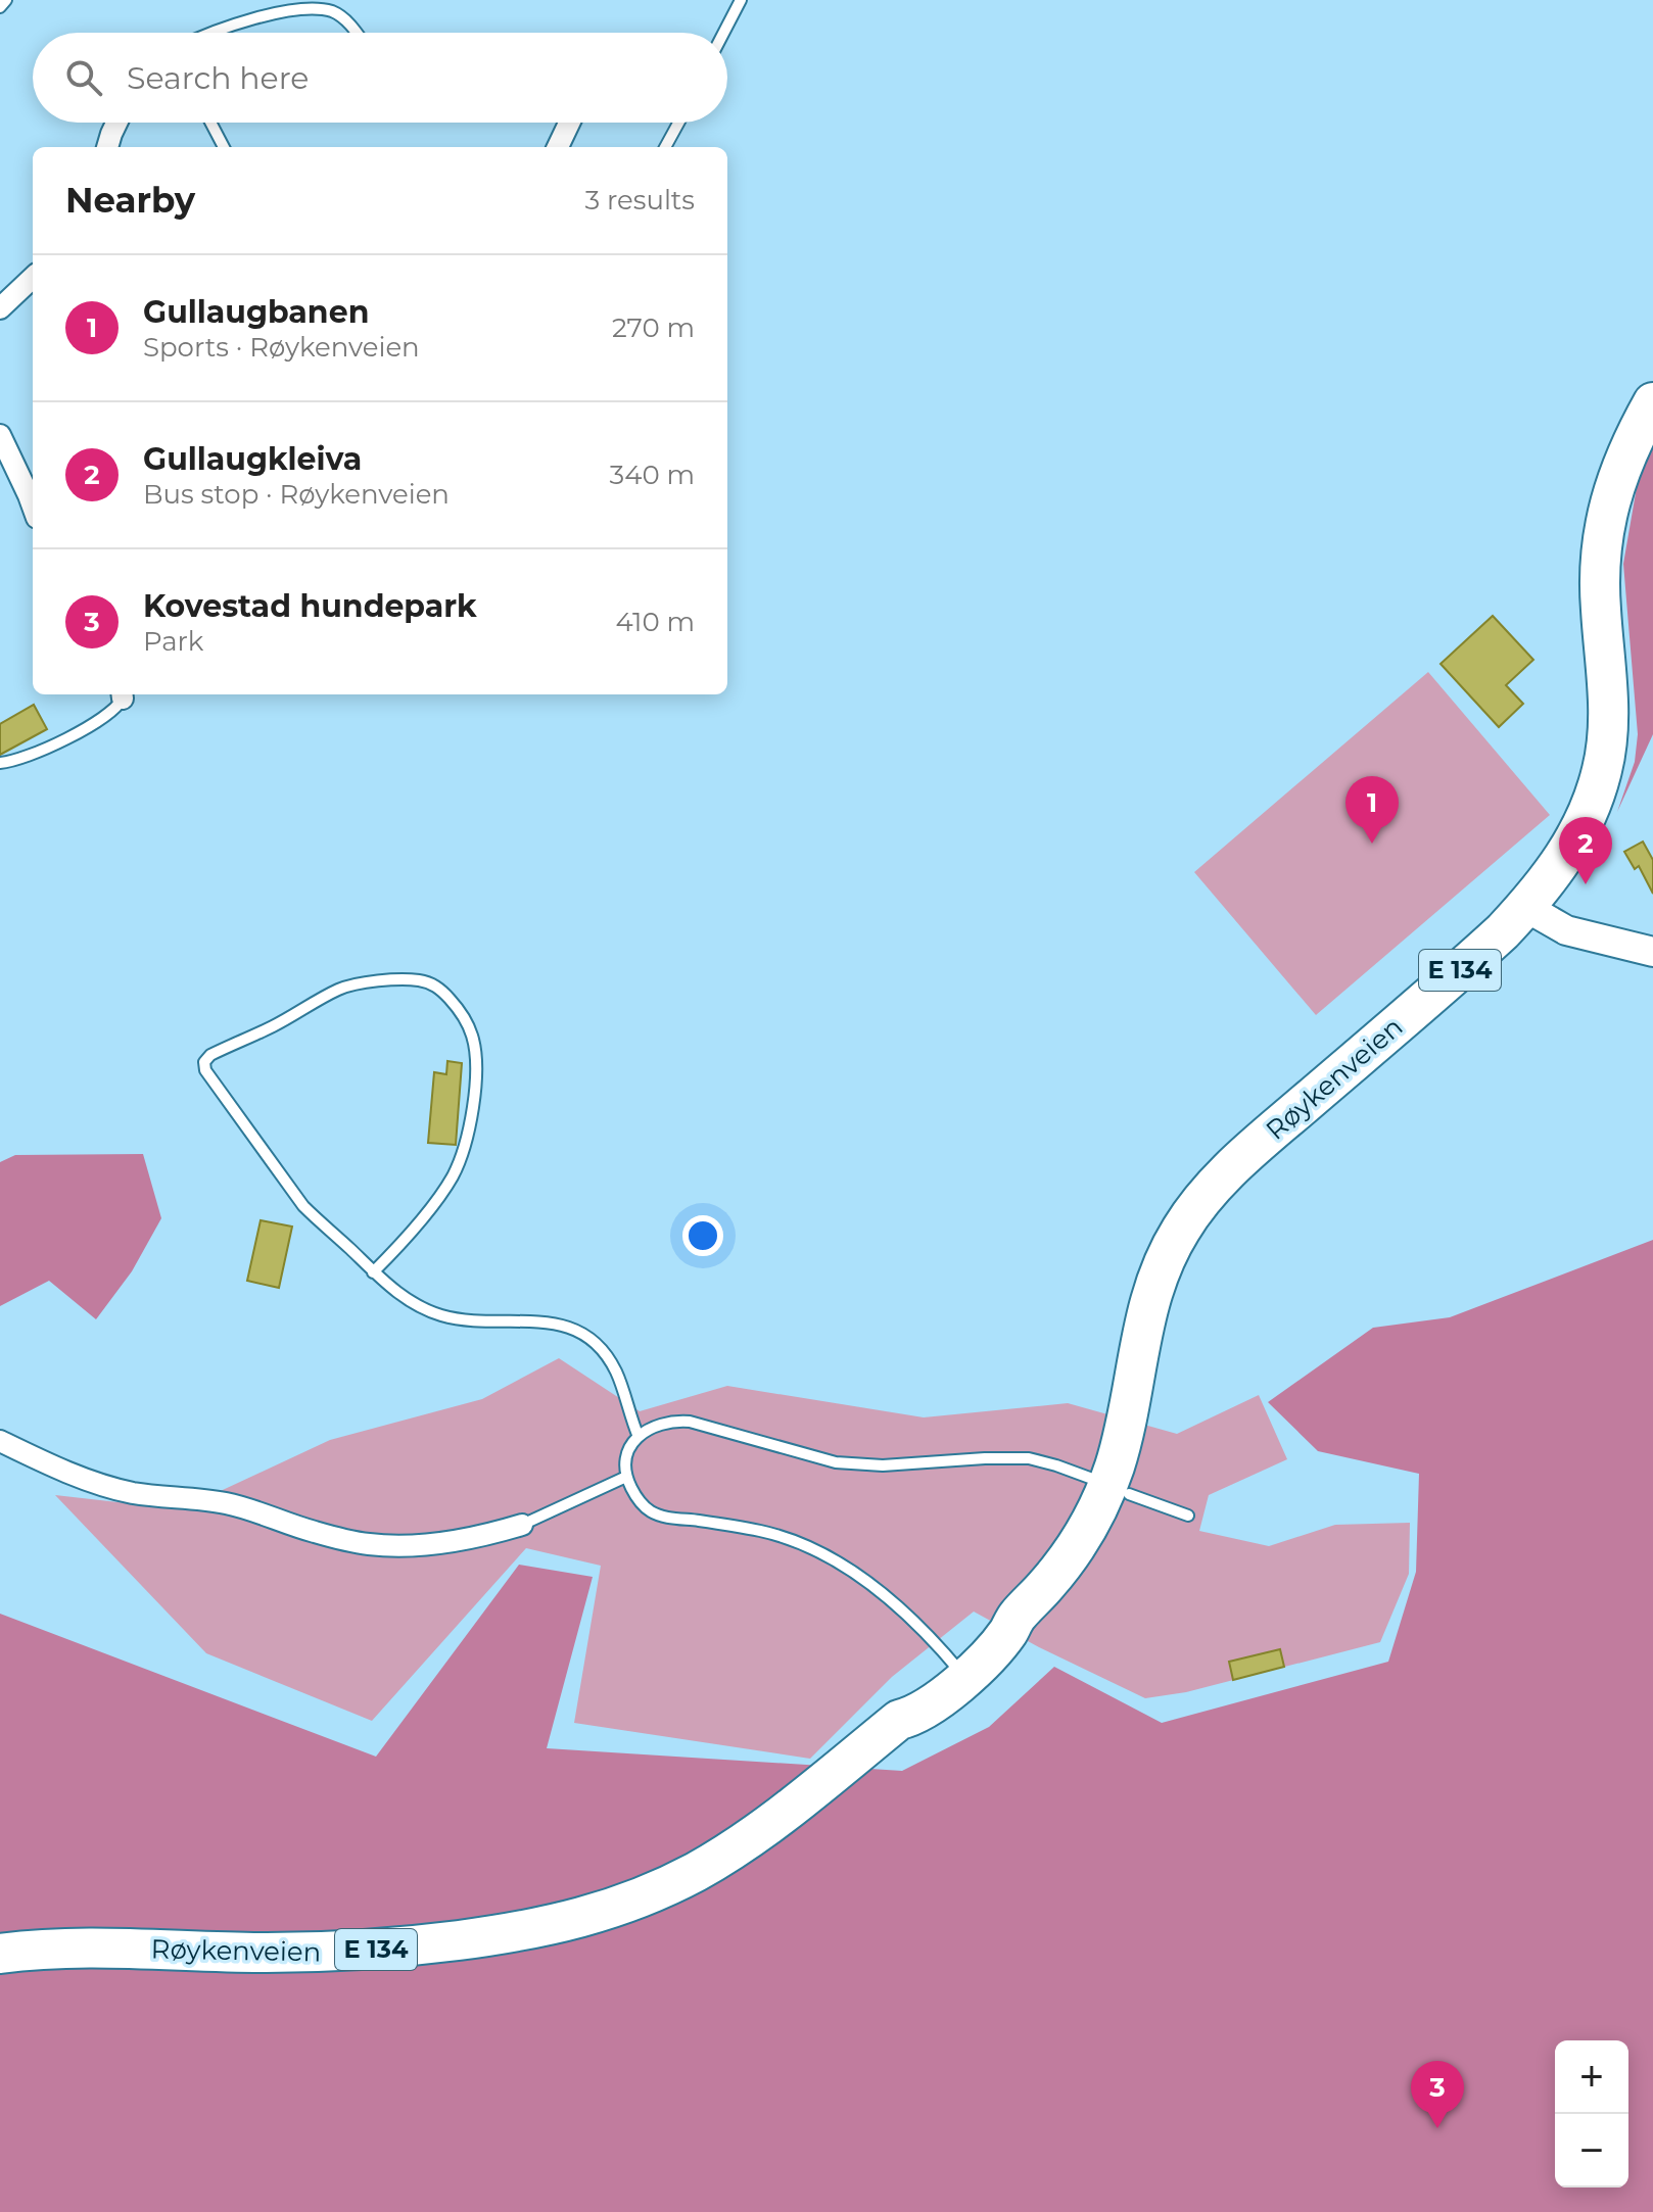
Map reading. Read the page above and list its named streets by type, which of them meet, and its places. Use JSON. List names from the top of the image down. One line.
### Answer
{"streets":{"highway":["E 134","Røykenveien"]},"page":{"search":"Search here","heading":["Nearby","3 results"],"list":[{"mark":"1","name":"Gullaugbanen","note":"Sports · Røykenveien","value":"270 m"},{"mark":"2","name":"Gullaugkleiva","note":"Bus stop · Røykenveien","value":"340 m"},{"mark":"3","name":"Kovestad hundepark","note":"Park","value":"410 m"}],"pins":["1","2","3"],"map_buttons":["+","−"]}}
